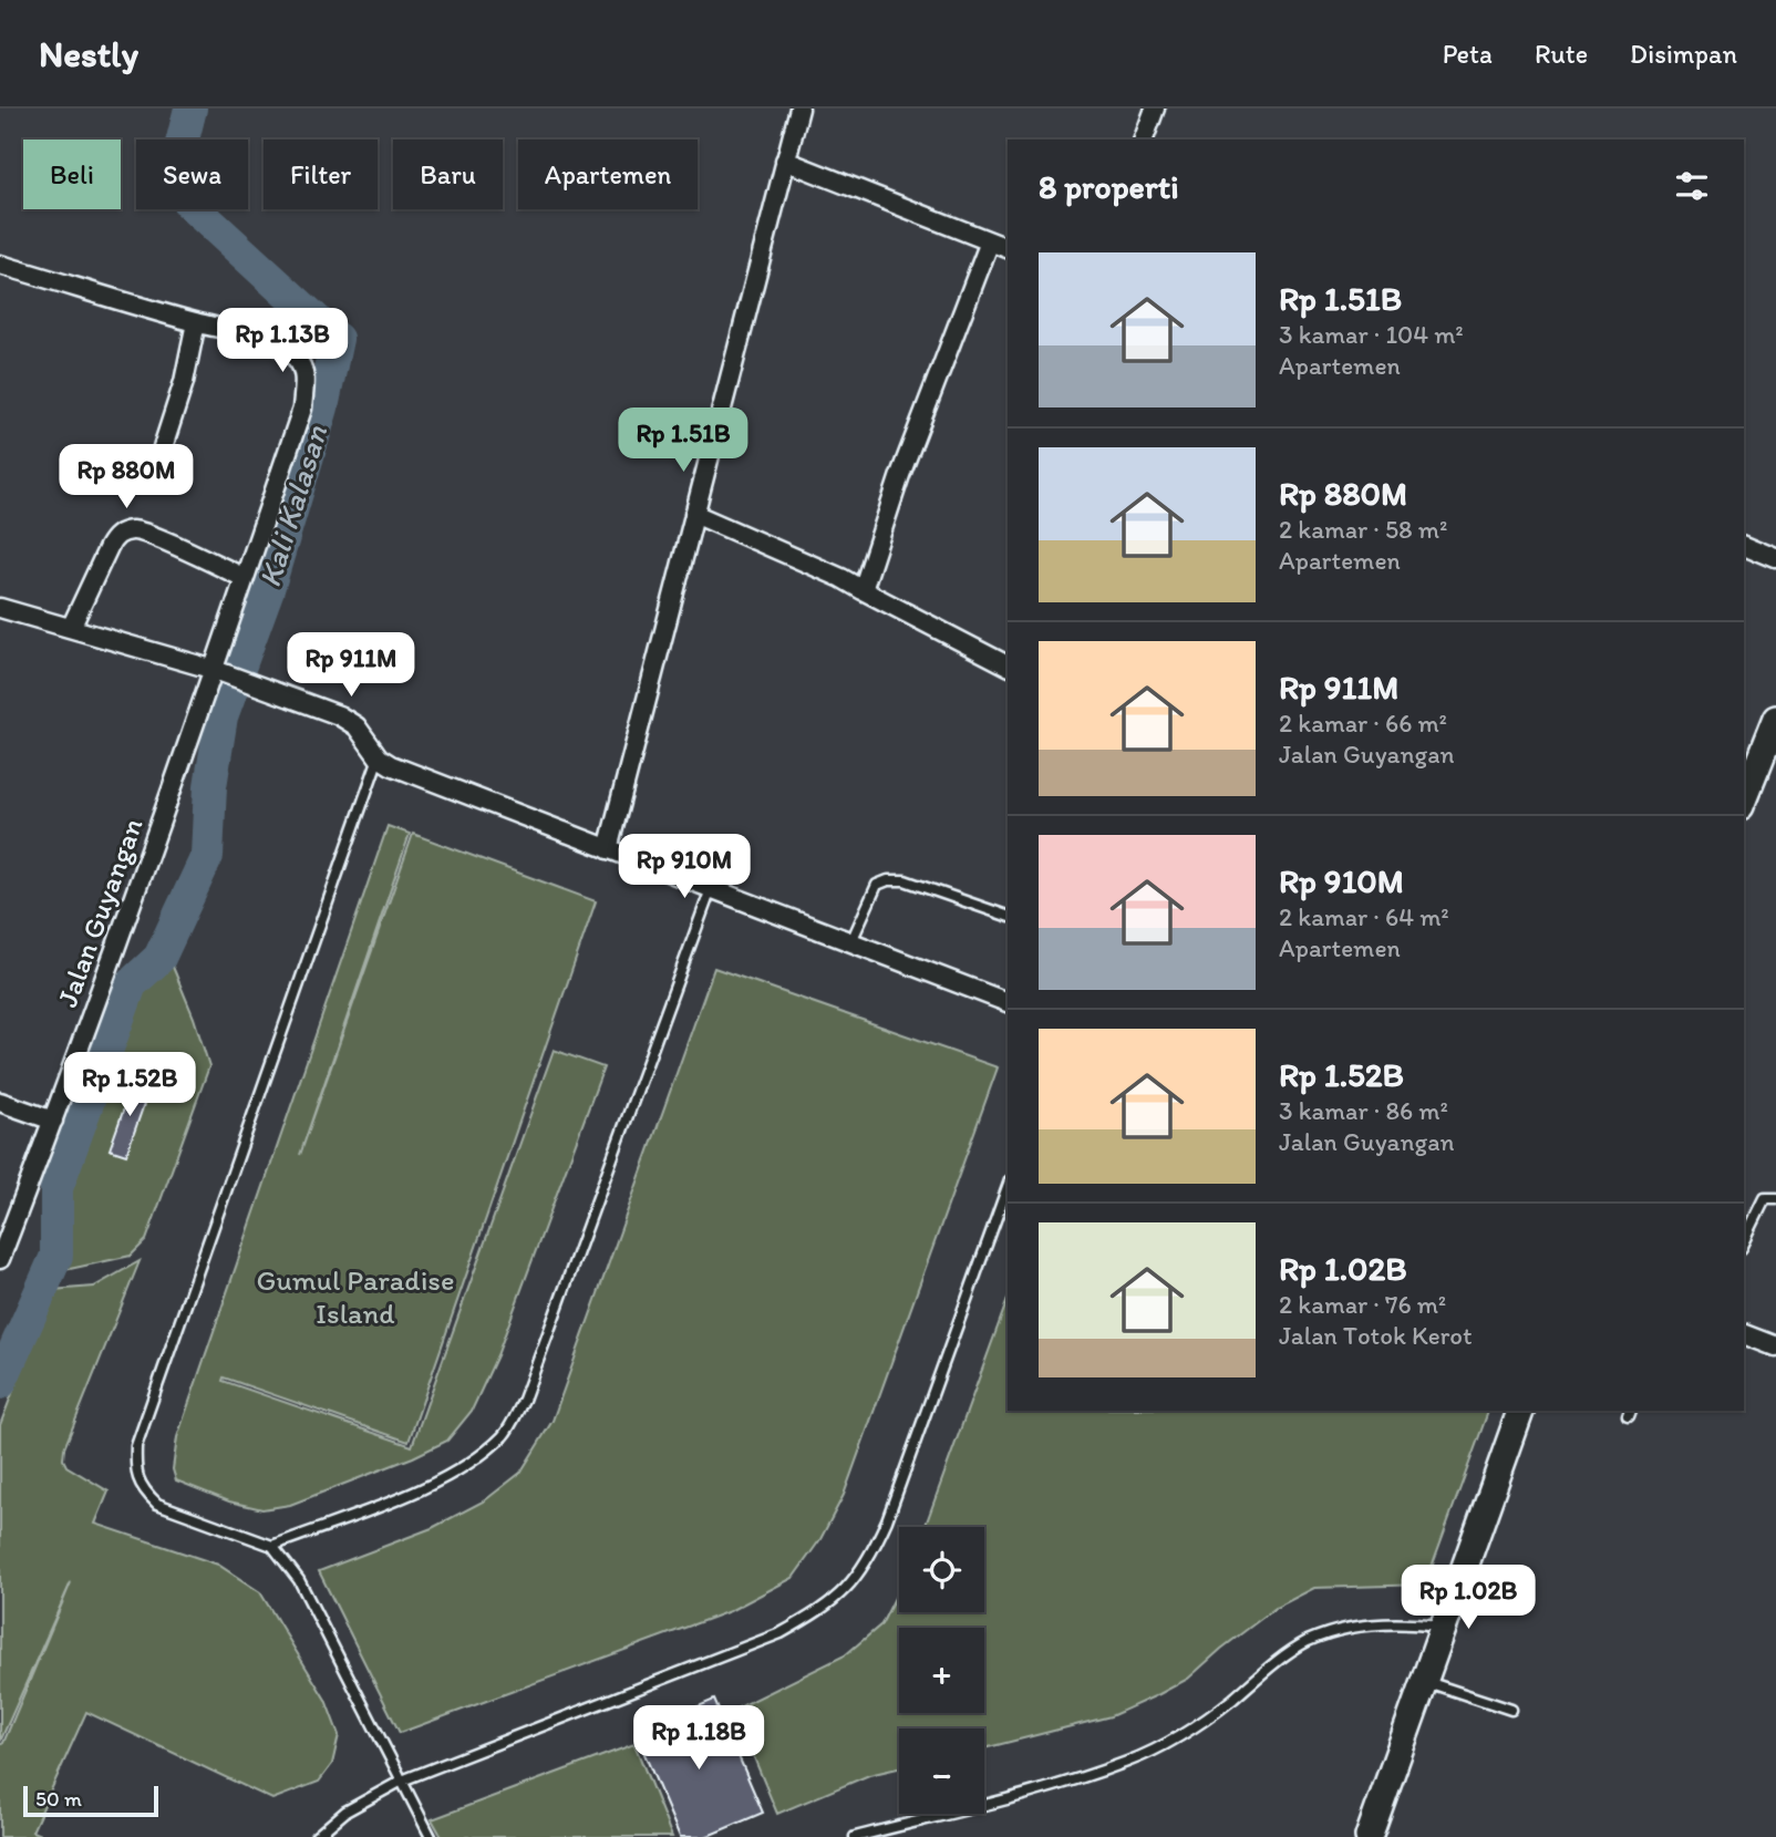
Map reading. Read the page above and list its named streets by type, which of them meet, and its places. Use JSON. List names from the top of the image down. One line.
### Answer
{"streets":{"street":["Jalan Guyangan"]},"water":["Kali Kalasan"],"parks":["Gumul Paradise Island"],"scale_bar":"50 m","page":{"header":"Nestly","nav":["Peta","Rute","Disimpan"],"chip":["Beli","Sewa","Filter","Baru","Apartemen"],"heading":"8 properti","list":[{"name":"Rp 1.51B","note":"3 kamar · 104 m² · Apartemen"},{"name":"Rp 880M","note":"2 kamar · 58 m² · Apartemen"},{"name":"Rp 911M","note":"2 kamar · 66 m² · Jalan Guyangan"},{"name":"Rp 910M","note":"2 kamar · 64 m² · Apartemen"},{"name":"Rp 1.52B","note":"3 kamar · 86 m² · Jalan Guyangan"},{"name":"Rp 1.02B","note":"2 kamar · 76 m² · Jalan Totok Kerot"}],"price":["Rp 1.13B","Rp 1.51B","Rp 880M","Rp 911M","Rp 910M","Rp 1.52B","Rp 1.02B","Rp 1.18B"],"map_buttons":["+","−"],"scale":"50 m"}}
